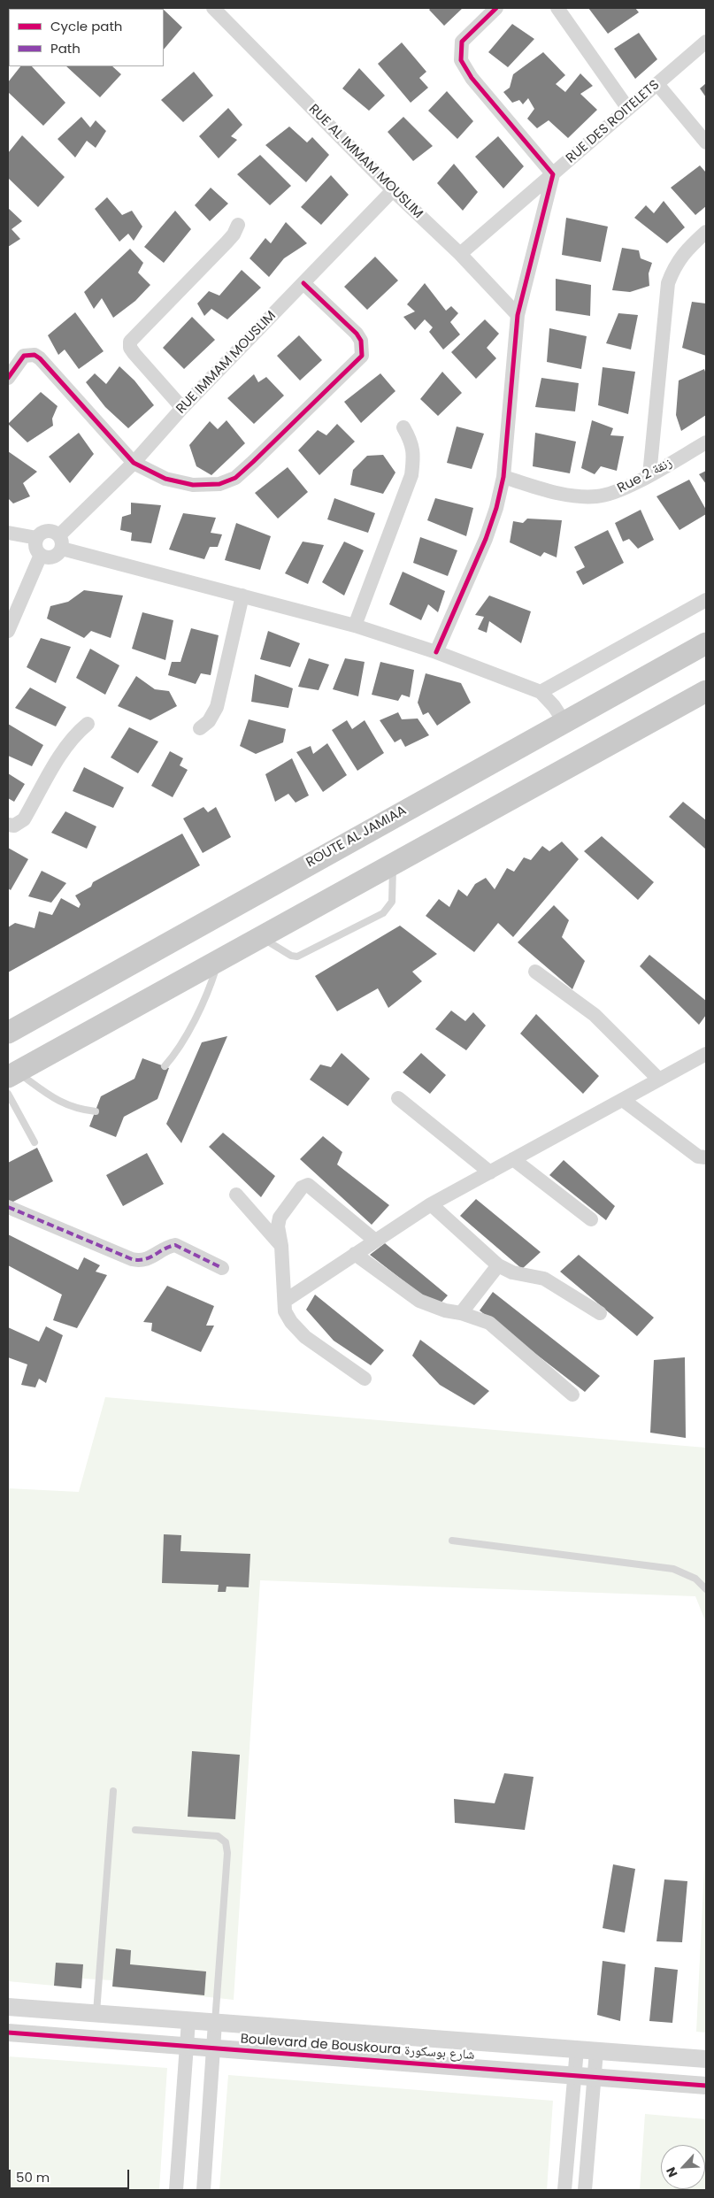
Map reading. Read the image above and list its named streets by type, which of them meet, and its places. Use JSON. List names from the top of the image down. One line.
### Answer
{"streets":{"main road":["ROUTE AL JAMIAA"],"street":["RUE DES ROITELETS","RUE AL IMMAM MOUSLIM","RUE IMMAM MOUSLIM","Rue 2 زنقة","Boulevard de Bouskoura شارع بوسكورة"]},"crossings":[["RUE DES ROITELETS","RUE AL IMMAM MOUSLIM"],["RUE AL IMMAM MOUSLIM","RUE IMMAM MOUSLIM"]],"legend":["Cycle path","Path"],"scale_bar":"50 m","north":"bottom left"}
